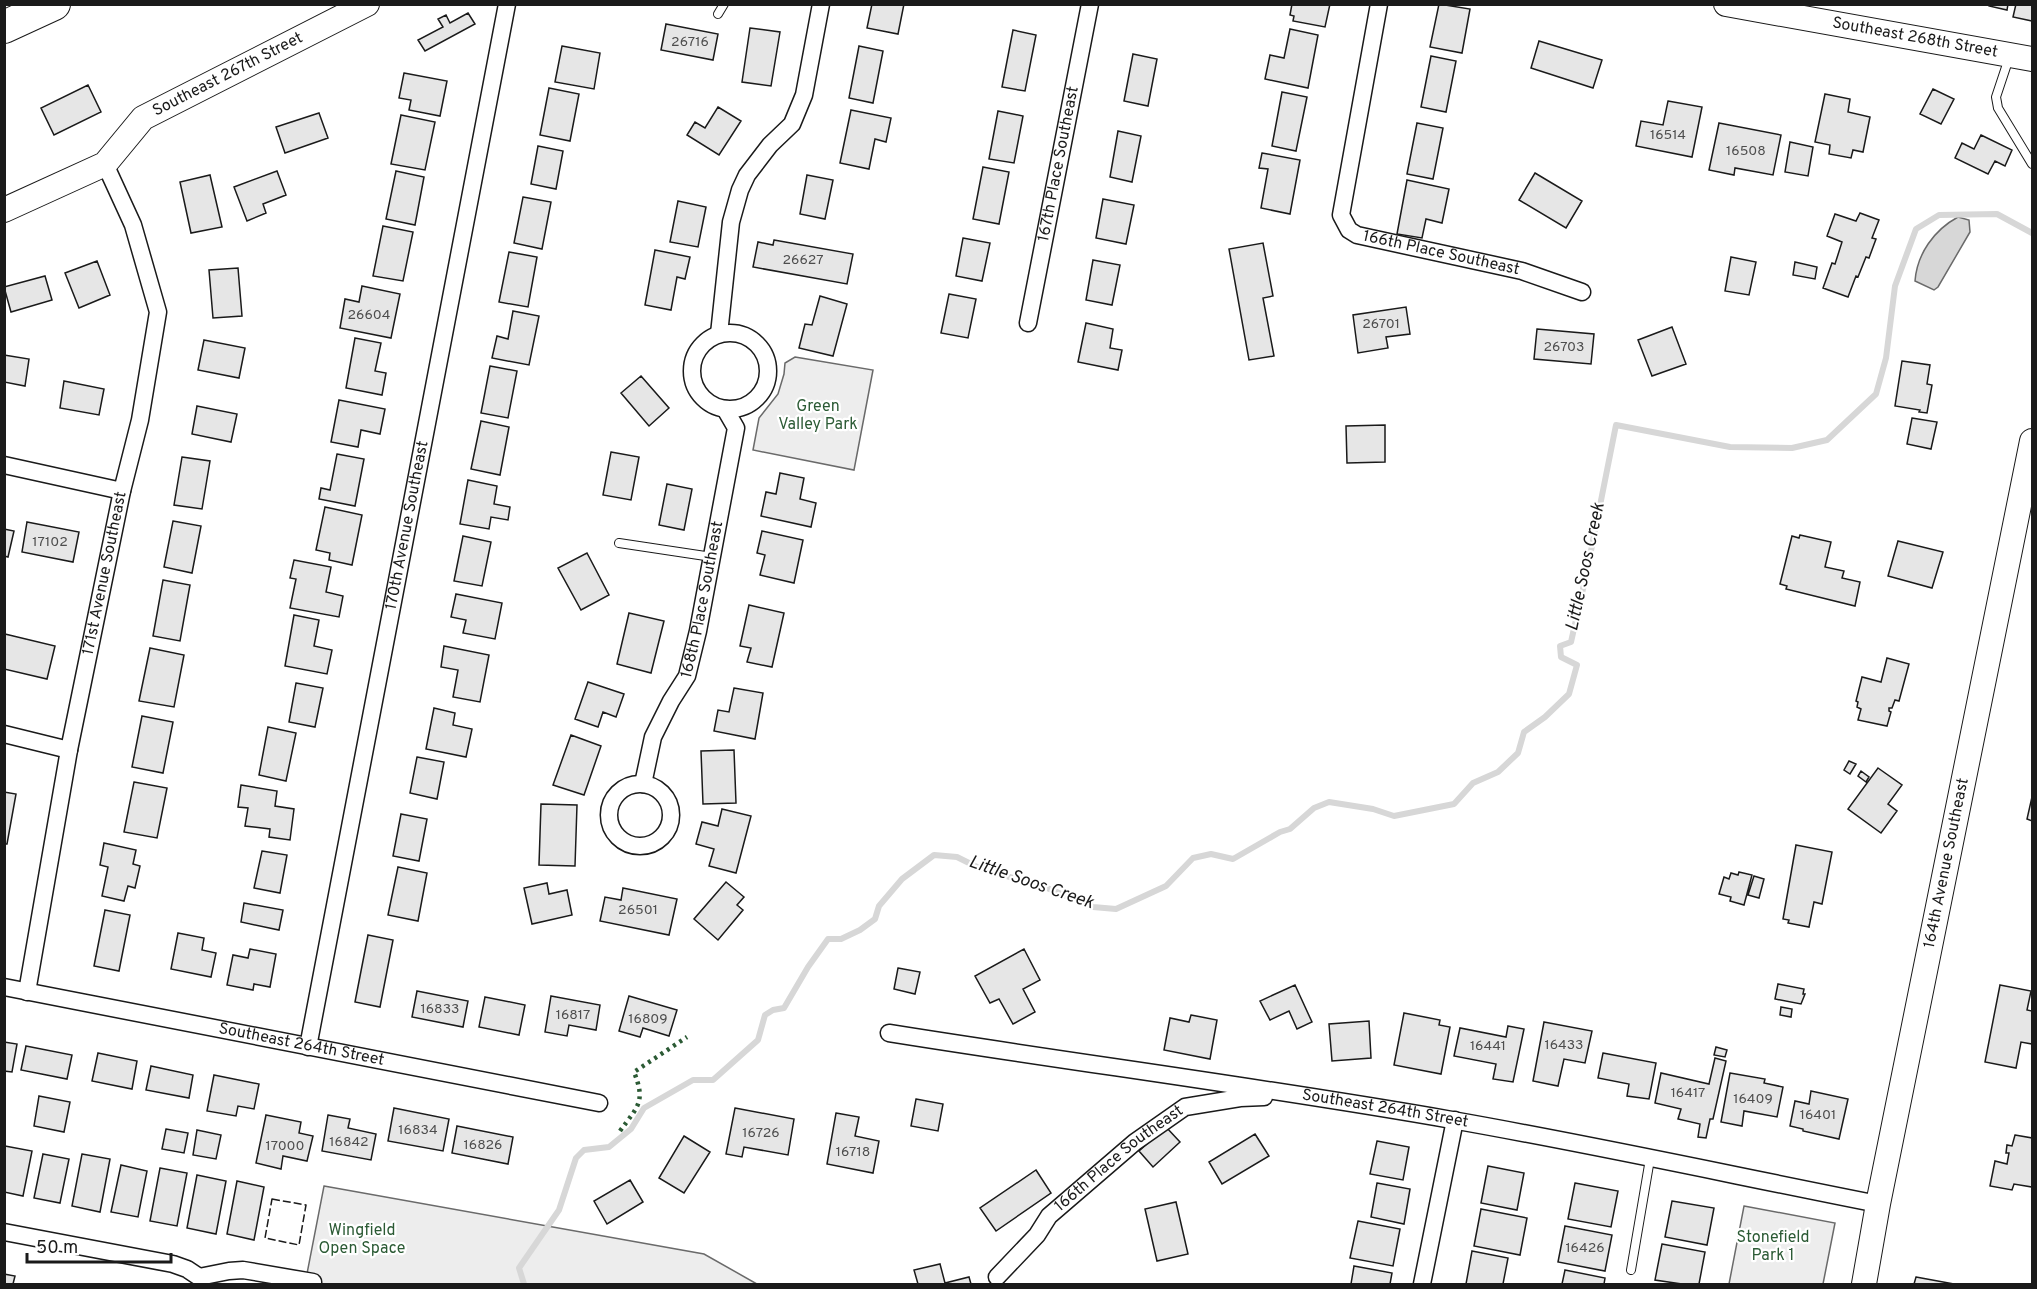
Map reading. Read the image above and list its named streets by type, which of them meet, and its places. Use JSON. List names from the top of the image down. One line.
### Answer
{"streets":{"street":["Southeast 268th Street","Southeast 267th Street","167th Place Southeast","166th Place Southeast","170th Avenue Southeast","171st Avenue Southeast","168th Place Southeast","164th Avenue Southeast","Southeast 264th Street"]},"crossings":[["Southeast 267th Street","171st Avenue Southeast"],["166th Place Southeast","Southeast 264th Street"],["170th Avenue Southeast","Southeast 264th Street"],["171st Avenue Southeast","Southeast 264th Street"],["164th Avenue Southeast","Southeast 264th Street"]],"water":["Little Soos Creek"],"parks":["Green Valley Park","Wingfield Open Space","Stonefield Park 1"],"house_numbers":["26716","16514","16508","26627","26604","26701","26703","17102","26501","16833","16817","16809","16433","16441","16417","16409","16401","16834","16726","16842","16826","17000","16718","16426"],"scale_bar":"50 m"}
